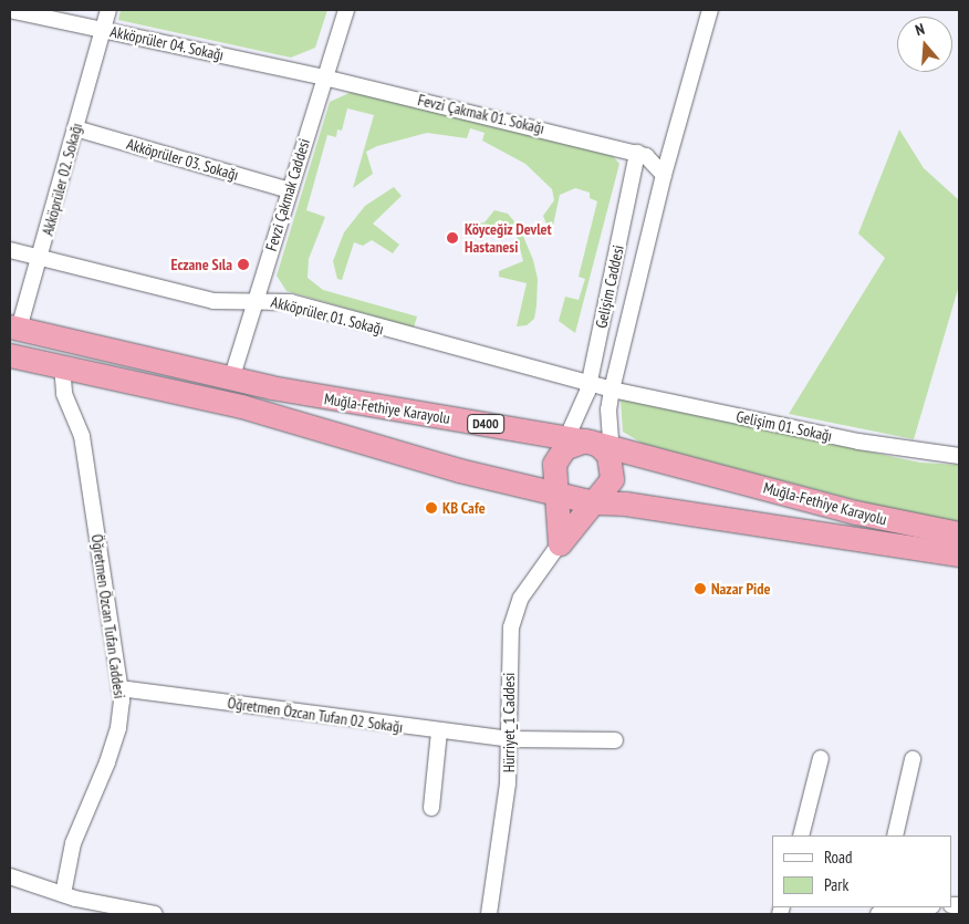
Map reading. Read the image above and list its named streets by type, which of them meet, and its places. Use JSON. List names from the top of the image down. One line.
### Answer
{"streets":{"highway":["Muğla-Fethiye Karayolu","D400"],"street":["Akköprüler 04. Sokağı","Fevzi Çakmak 01. Sokağı","Akköprüler 03. Sokağı","Akköprüler 02. Sokağı","Fevzi Çakmak Caddesi","Gelişim Caddesi","Akköprüler 01. Sokağı","Gelişim 01. Sokağı","Öğretmen Özcan Tufan Caddesi","Öğretmen Özcan Tufan 02 Sokağı","Hürriyet_1 Caddesi"]},"crossings":[["Akköprüler 04. Sokağı","Fevzi Çakmak 01. Sokağı"],["Akköprüler 04. Sokağı","Akköprüler 02. Sokağı"],["Akköprüler 04. Sokağı","Fevzi Çakmak Caddesi"],["Fevzi Çakmak 01. Sokağı","Fevzi Çakmak Caddesi"],["Fevzi Çakmak 01. Sokağı","Gelişim Caddesi"],["Akköprüler 03. Sokağı","Akköprüler 02. Sokağı"],["Akköprüler 03. Sokağı","Fevzi Çakmak Caddesi"],["Akköprüler 02. Sokağı","Akköprüler 01. Sokağı"],["Akköprüler 02. Sokağı","Muğla-Fethiye Karayolu"],["Fevzi Çakmak Caddesi","Akköprüler 01. Sokağı"],["Fevzi Çakmak Caddesi","Muğla-Fethiye Karayolu"],["Gelişim Caddesi","Akköprüler 01. Sokağı"],["Gelişim Caddesi","Muğla-Fethiye Karayolu"],["Gelişim Caddesi","Gelişim 01. Sokağı"],["Akköprüler 01. Sokağı","Gelişim 01. Sokağı"],["Muğla-Fethiye Karayolu","Öğretmen Özcan Tufan Caddesi"],["Öğretmen Özcan Tufan Caddesi","Öğretmen Özcan Tufan 02 Sokağı"],["Öğretmen Özcan Tufan 02 Sokağı","Hürriyet_1 Caddesi"]],"places":["Köyceğiz Devlet Hastanesi","Eczane Sıla","KB Cafe","Nazar Pide"],"legend":["Road","Park"],"north":"top"}
